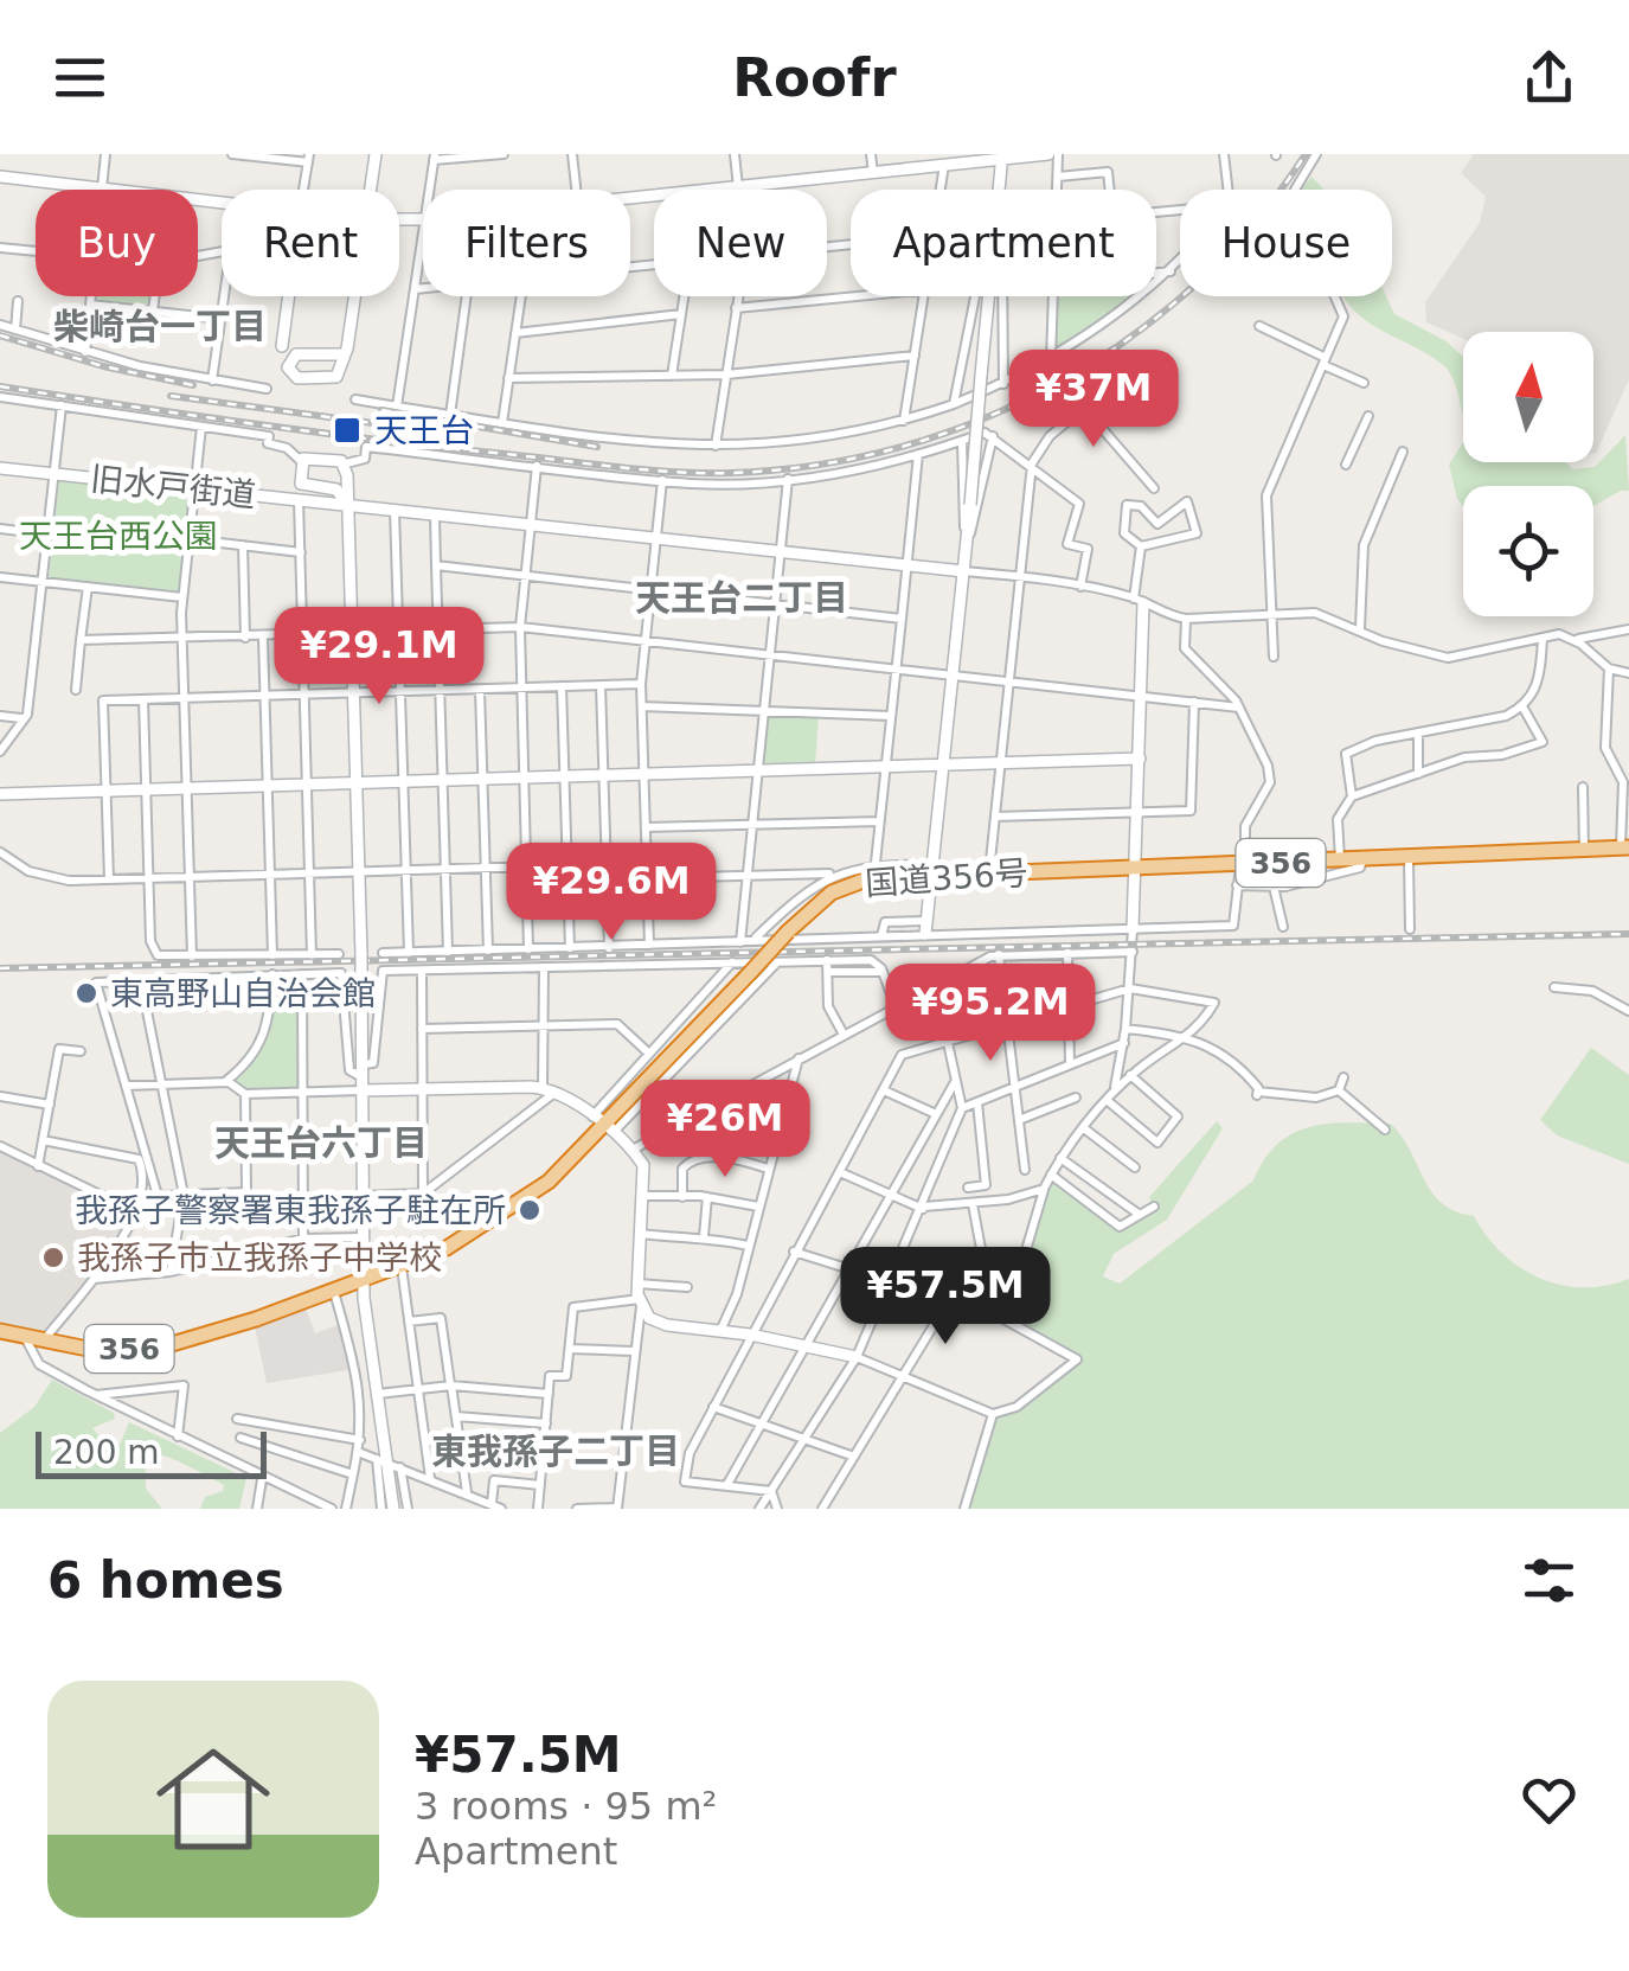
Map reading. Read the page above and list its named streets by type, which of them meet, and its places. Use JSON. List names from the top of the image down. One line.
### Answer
{"streets":{"highway":["356","国道356号"],"street":["旧水戸街道"]},"districts":["柴崎台一丁目","天王台二丁目","天王台六丁目","東我孫子二丁目"],"parks":["天王台西公園"],"places":{"transit":["天王台"],"other":["東高野山自治会館","我孫子警察署東我孫子駐在所","我孫子市立我孫子中学校"]},"scale_bar":"200 m","north":"top","page":{"header":"Roofr","chip":["Buy","Rent","Filters","New","Apartment","House"],"price":["¥37M","¥29.1M","¥29.6M","¥95.2M","¥26M","¥57.5M"],"scale":"200 m","heading":"6 homes","list":[{"name":"¥57.5M","note":"3 rooms · 95 m² · Apartment"}]}}
